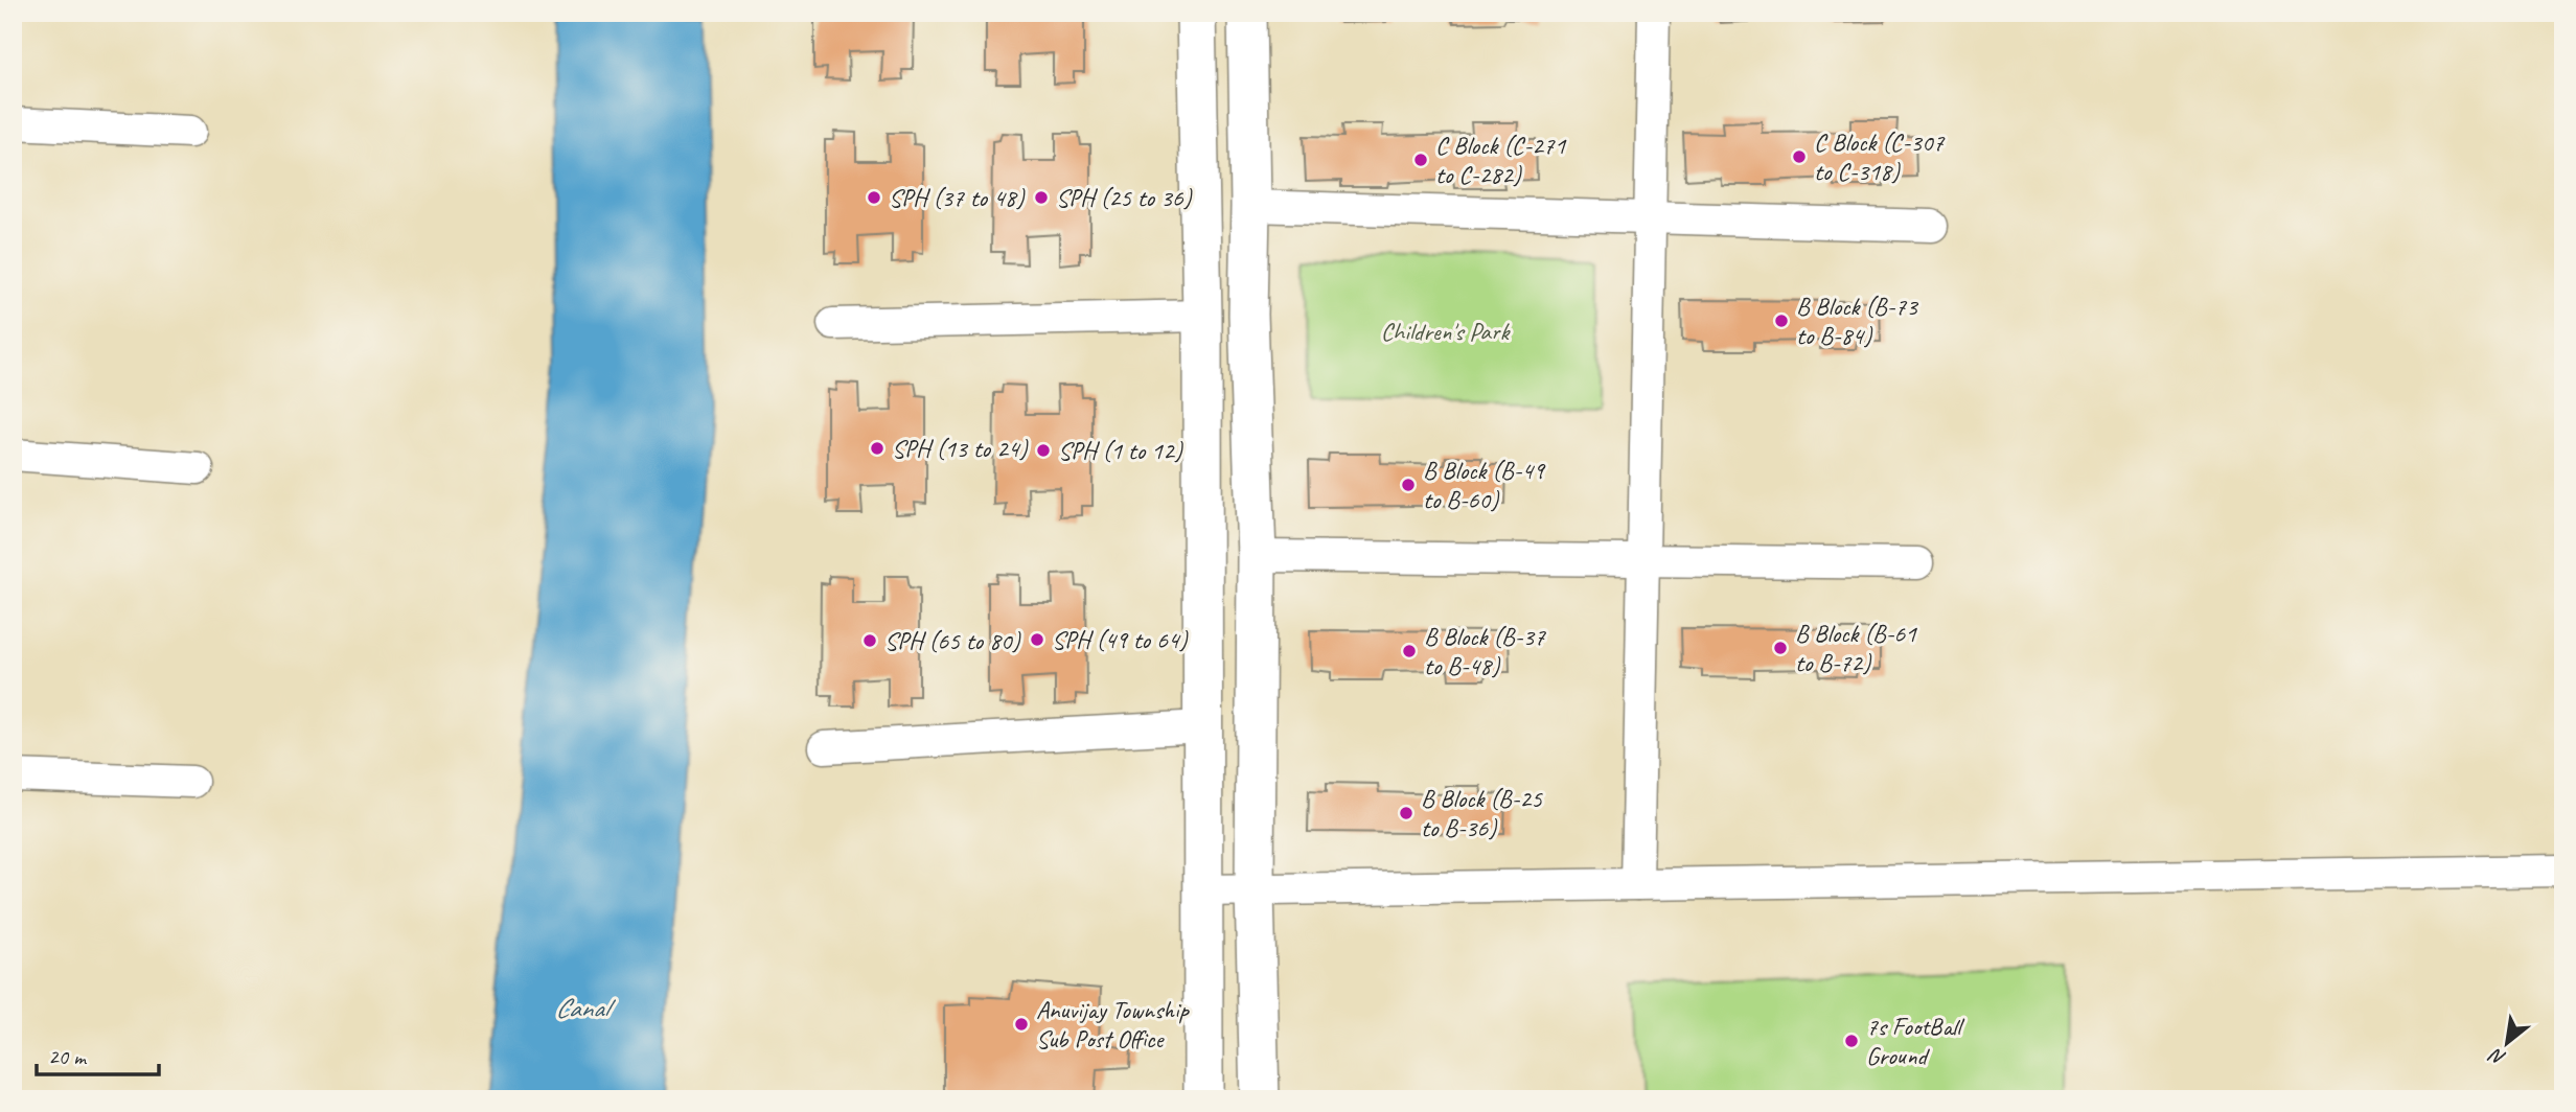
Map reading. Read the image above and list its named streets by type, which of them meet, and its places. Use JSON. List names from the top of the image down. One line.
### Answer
{"water":["Canal"],"parks":["Children's Park"],"places":["C Block (C-307 to C-318)","C Block (C-271 to C-282)","SPH (37 to 48)","SPH (25 to 36)","B Block (B-73 to B-84)","SPH (13 to 24)","SPH (1 to 12)","B Block (B-49 to B-60)","SPH (49 to 64)","SPH (65 to 80)","B Block (B-61 to B-72)","B Block (B-37 to B-48)","B Block (B-25 to B-36)","Anuvijay Township Sub Post Office","7s FootBall Ground"],"scale_bar":"20 m","north":"bottom left"}
